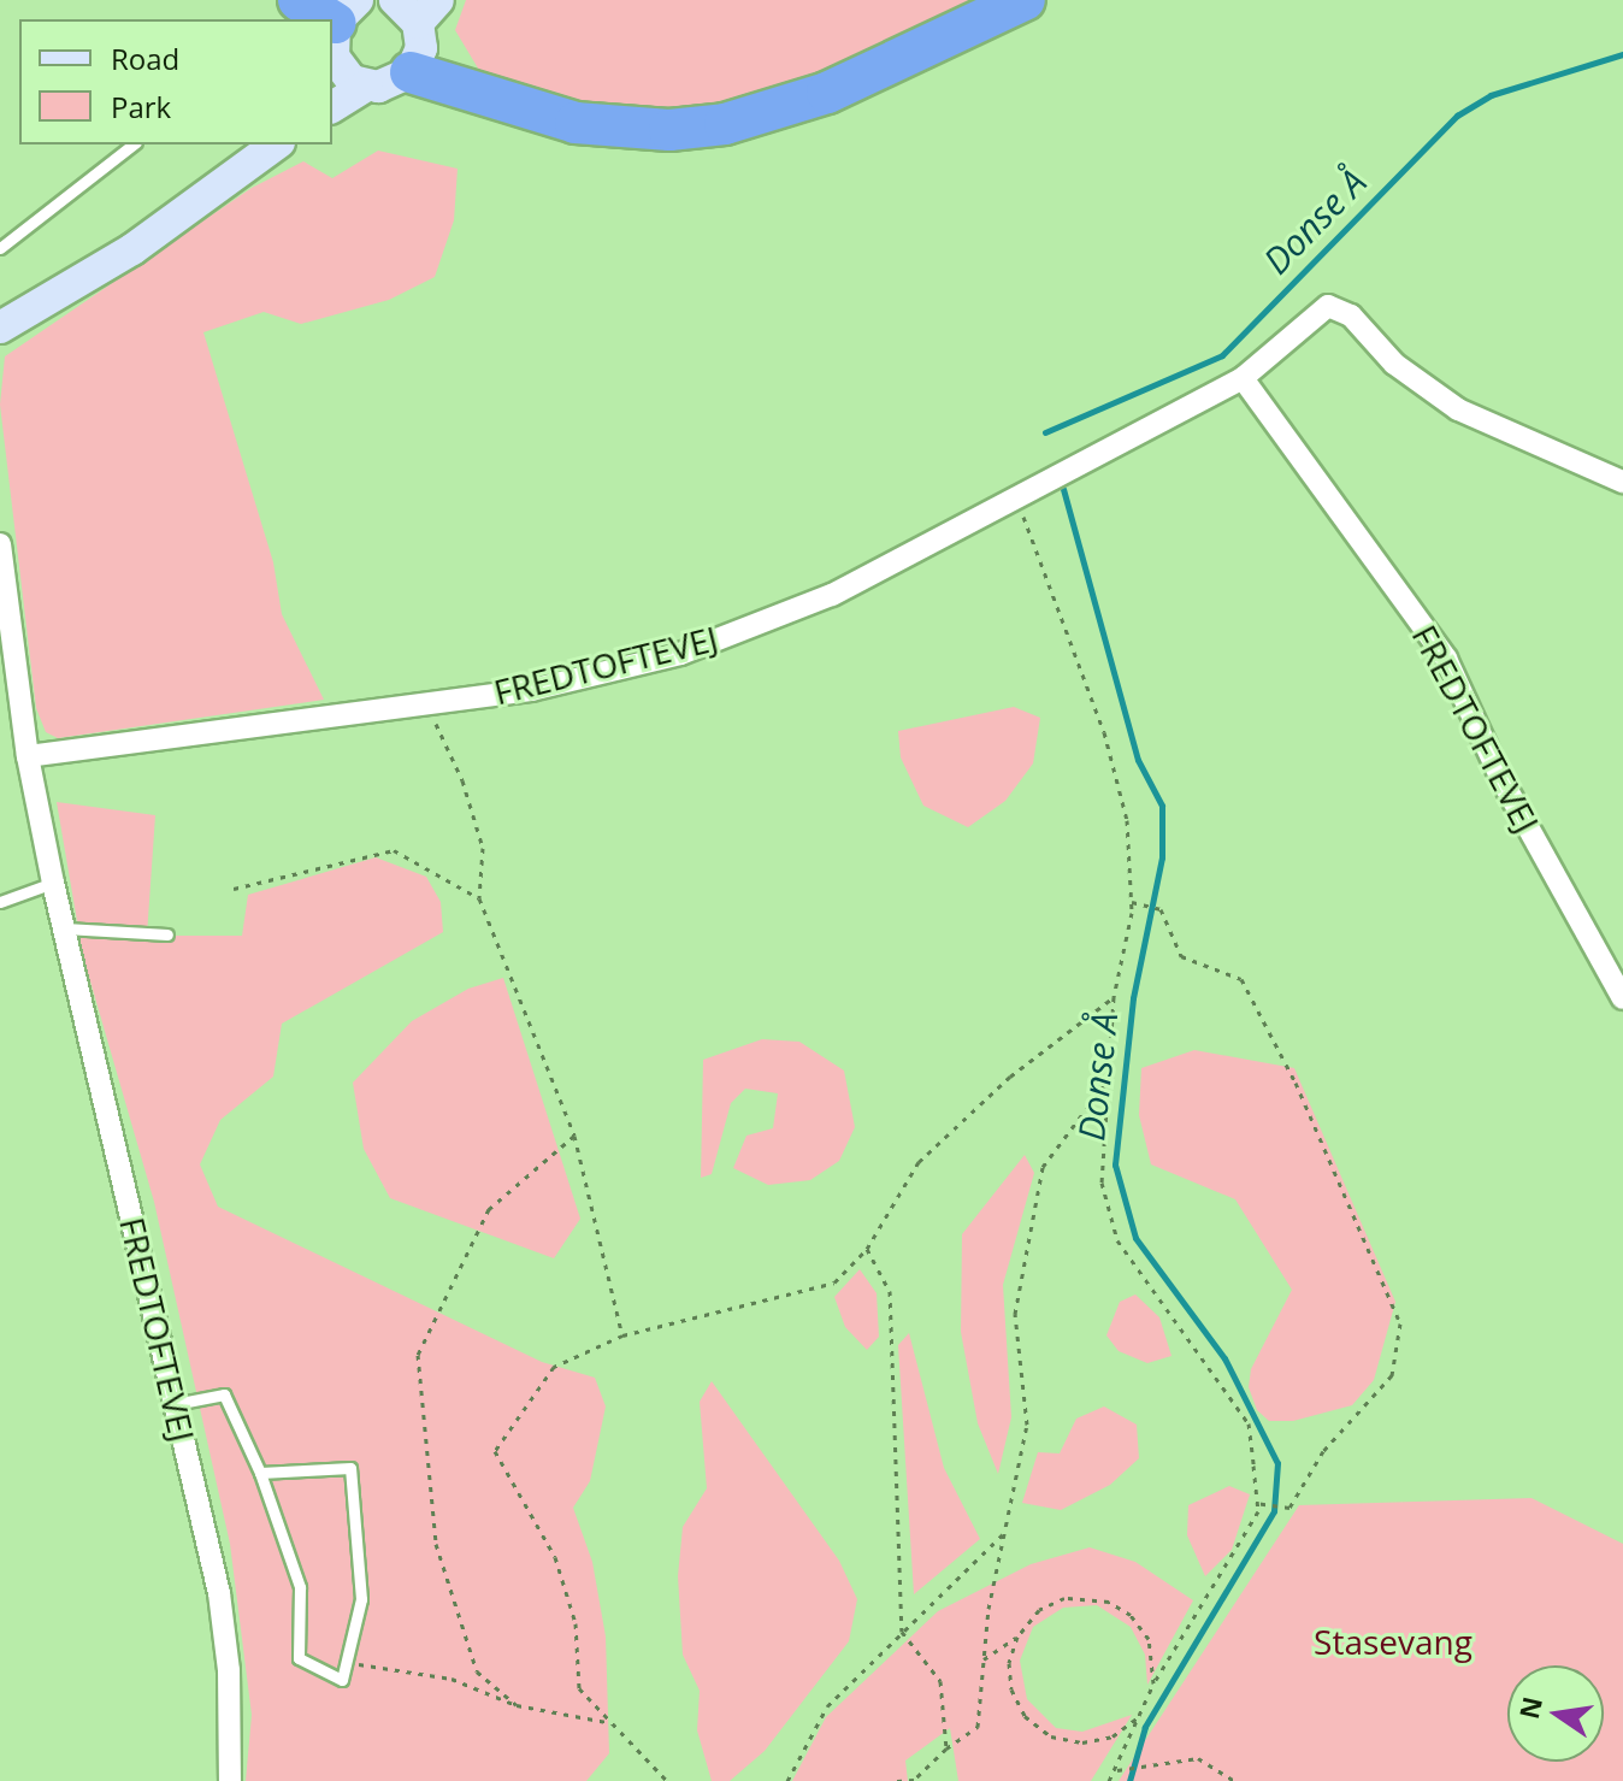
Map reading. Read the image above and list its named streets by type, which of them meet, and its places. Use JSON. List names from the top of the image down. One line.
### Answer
{"streets":{"street":["FREDTOFTEVEJ"]},"water":["Donse Å"],"parks":["Stasevang"],"legend":["Road","Park"],"north":"left"}
